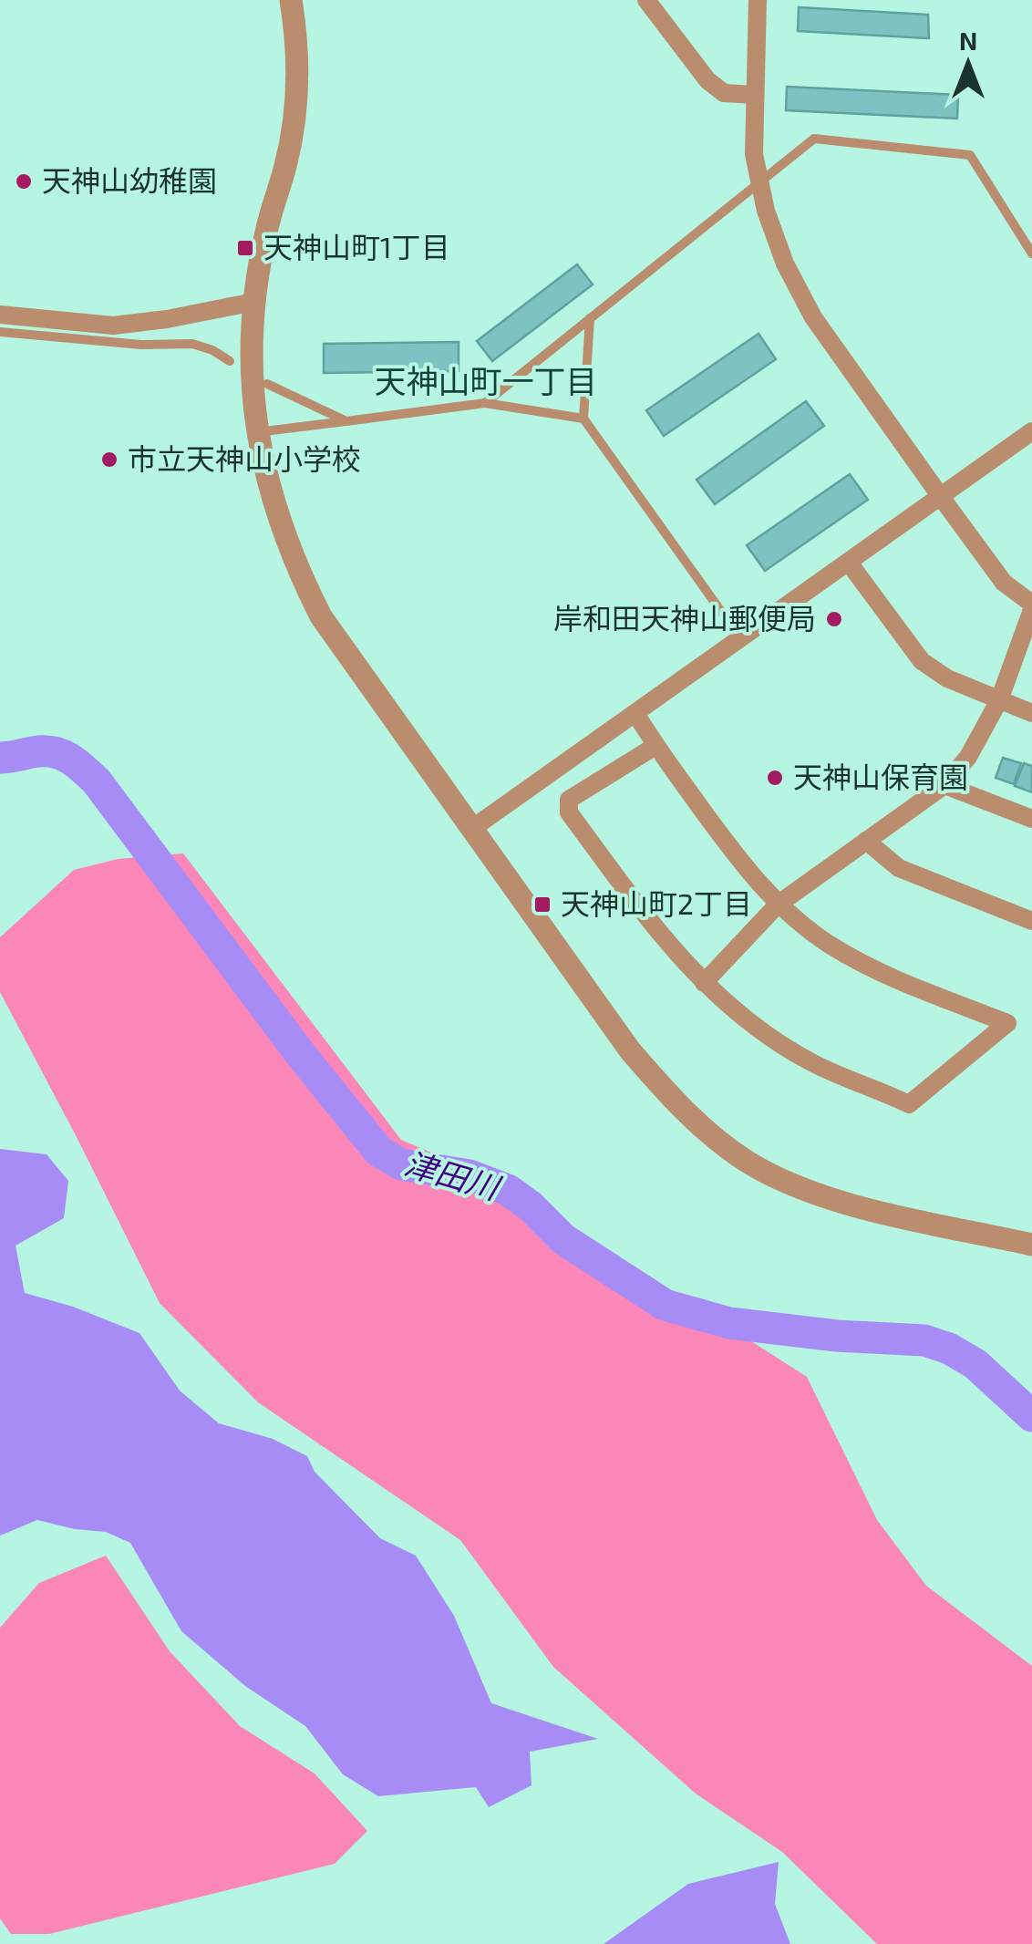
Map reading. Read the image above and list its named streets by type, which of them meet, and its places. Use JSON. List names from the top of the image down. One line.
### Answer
{"districts":["天神山町一丁目"],"water":["津田川"],"places":{"other":["天神山幼稚園","市立天神山小学校","岸和田天神山郵便局","天神山保育園"],"transit":["天神山町1丁目","天神山町2丁目"]},"north":"top"}
